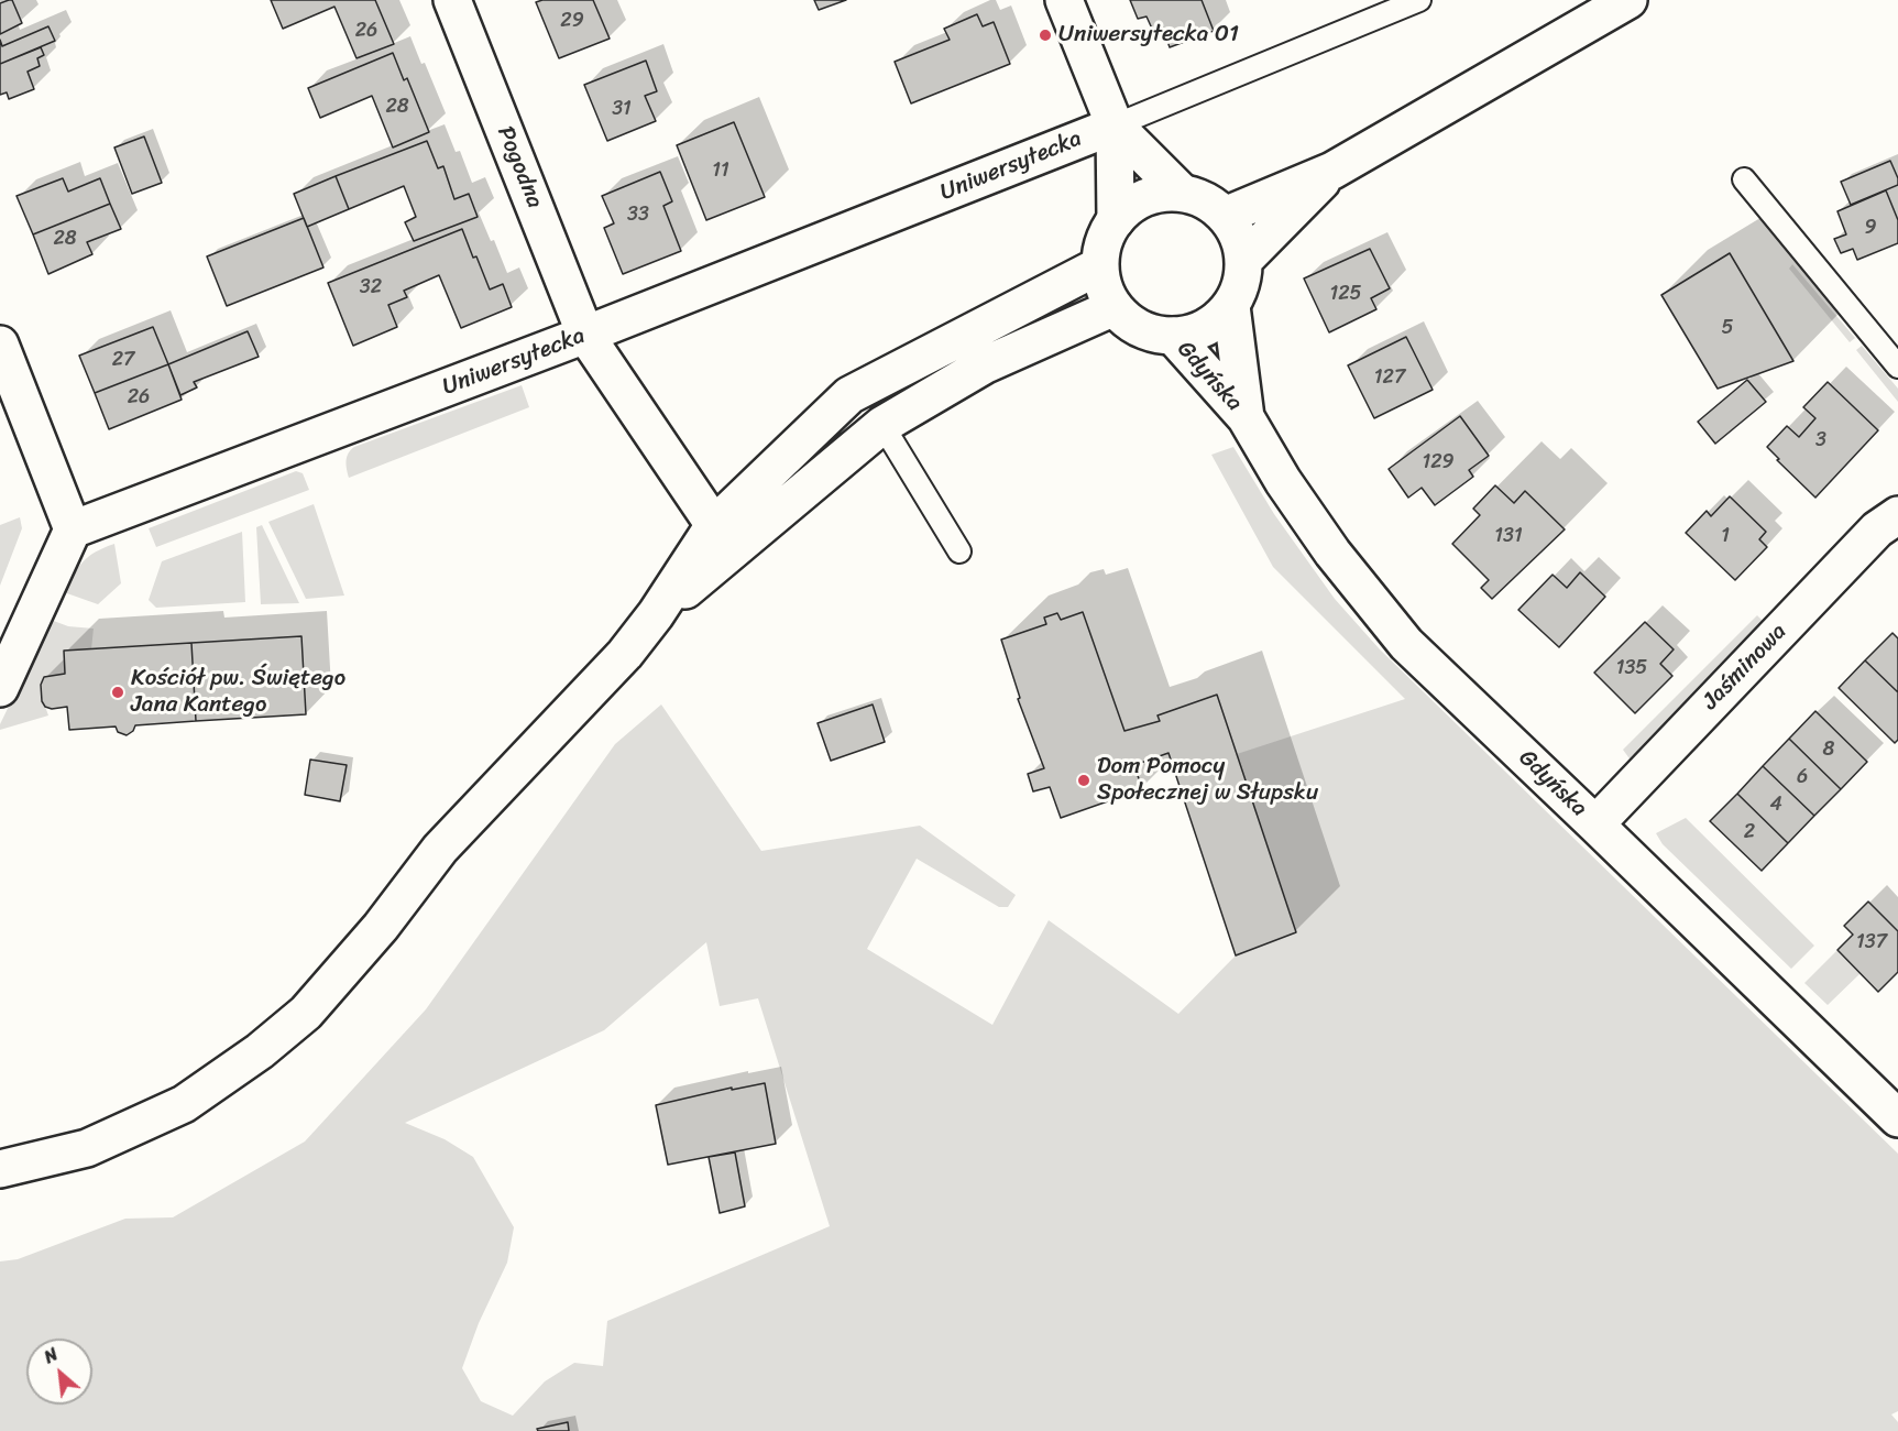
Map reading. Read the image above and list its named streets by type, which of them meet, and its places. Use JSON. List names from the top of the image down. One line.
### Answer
{"streets":{"street":["Uniwersytecka","Pogodna","Gdyńska","Jaśminowa"]},"crossings":[["Uniwersytecka","Pogodna"],["Gdyńska","Jaśminowa"]],"places":["Uniwersytecka 01","Kościół pw. Świętego Jana Kantego","Dom Pomocy Społecznej w Słupsku"],"house_numbers":["29","26","28","31","11","33","9","28","32","125","5","27","127","26","3","129","131","1","135","8","6","4","2","137"],"north":"top left"}
